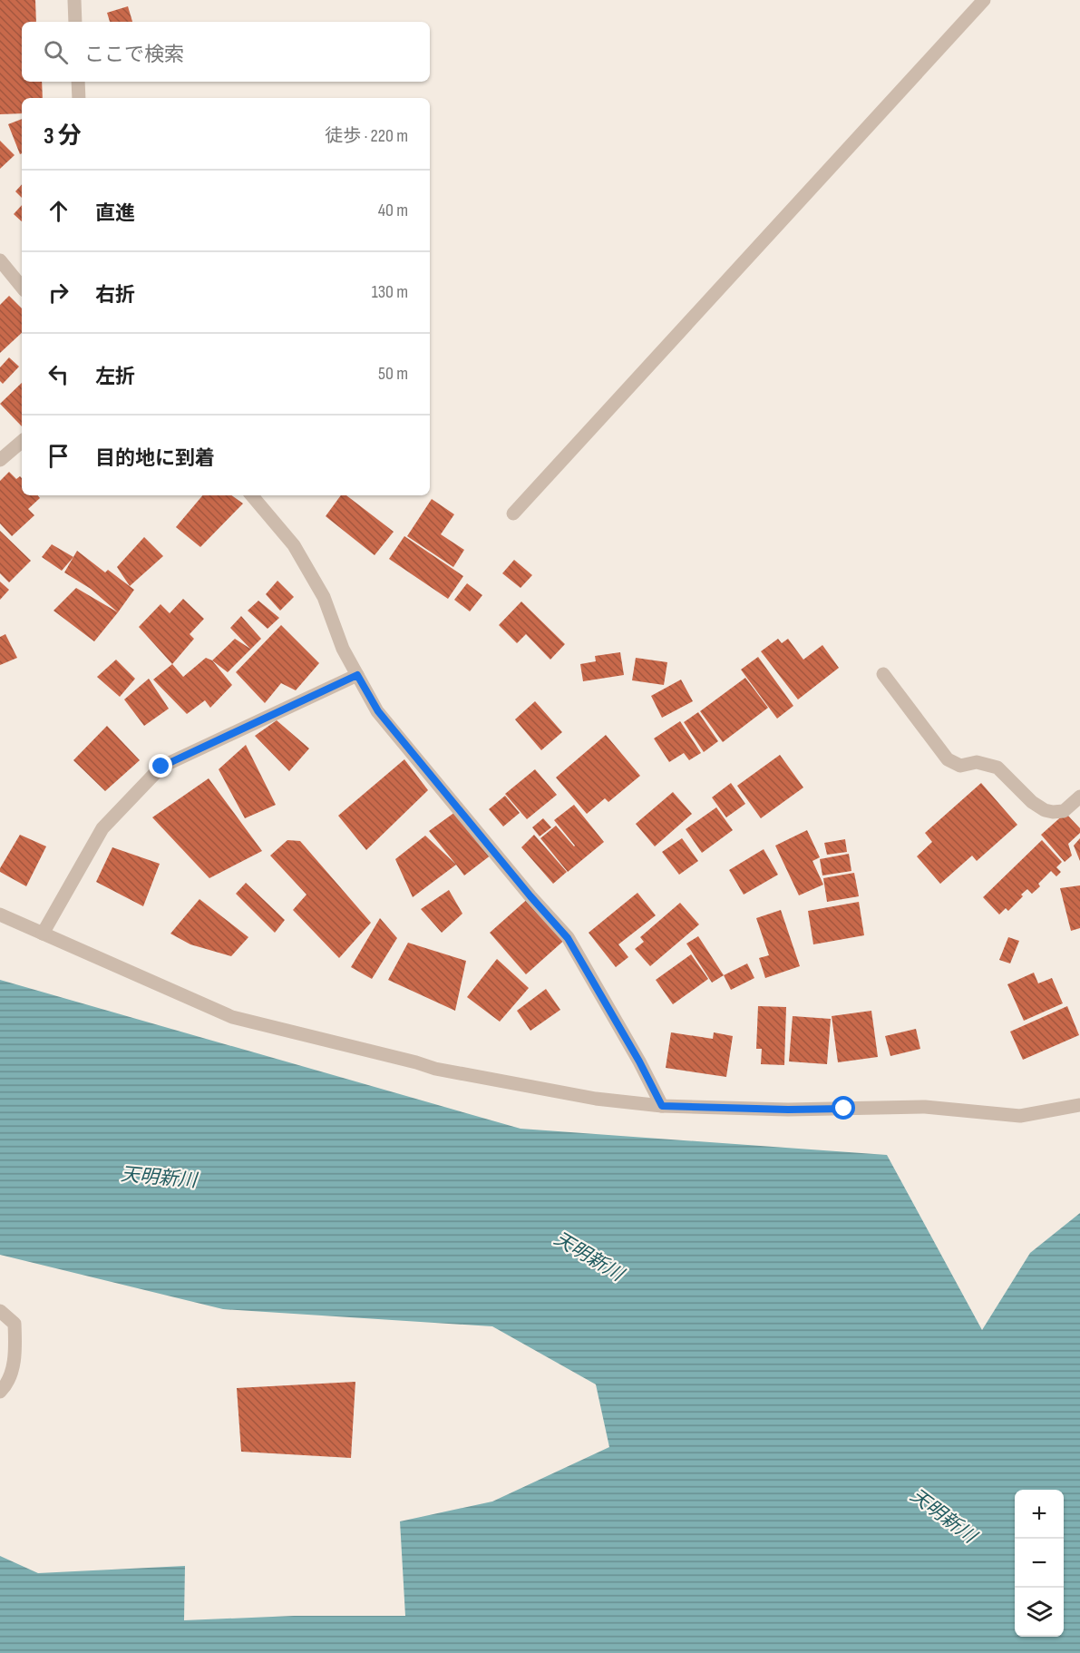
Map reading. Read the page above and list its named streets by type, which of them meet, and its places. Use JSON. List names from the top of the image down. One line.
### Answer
{"water":["天明新川"],"page":{"search":"ここで検索","heading":["3 分","徒歩 · 220 m"],"list":[["直進","40 m"],["右折","130 m"],["左折","50 m"],"目的地に到着"],"map_buttons":["+","−"]}}
